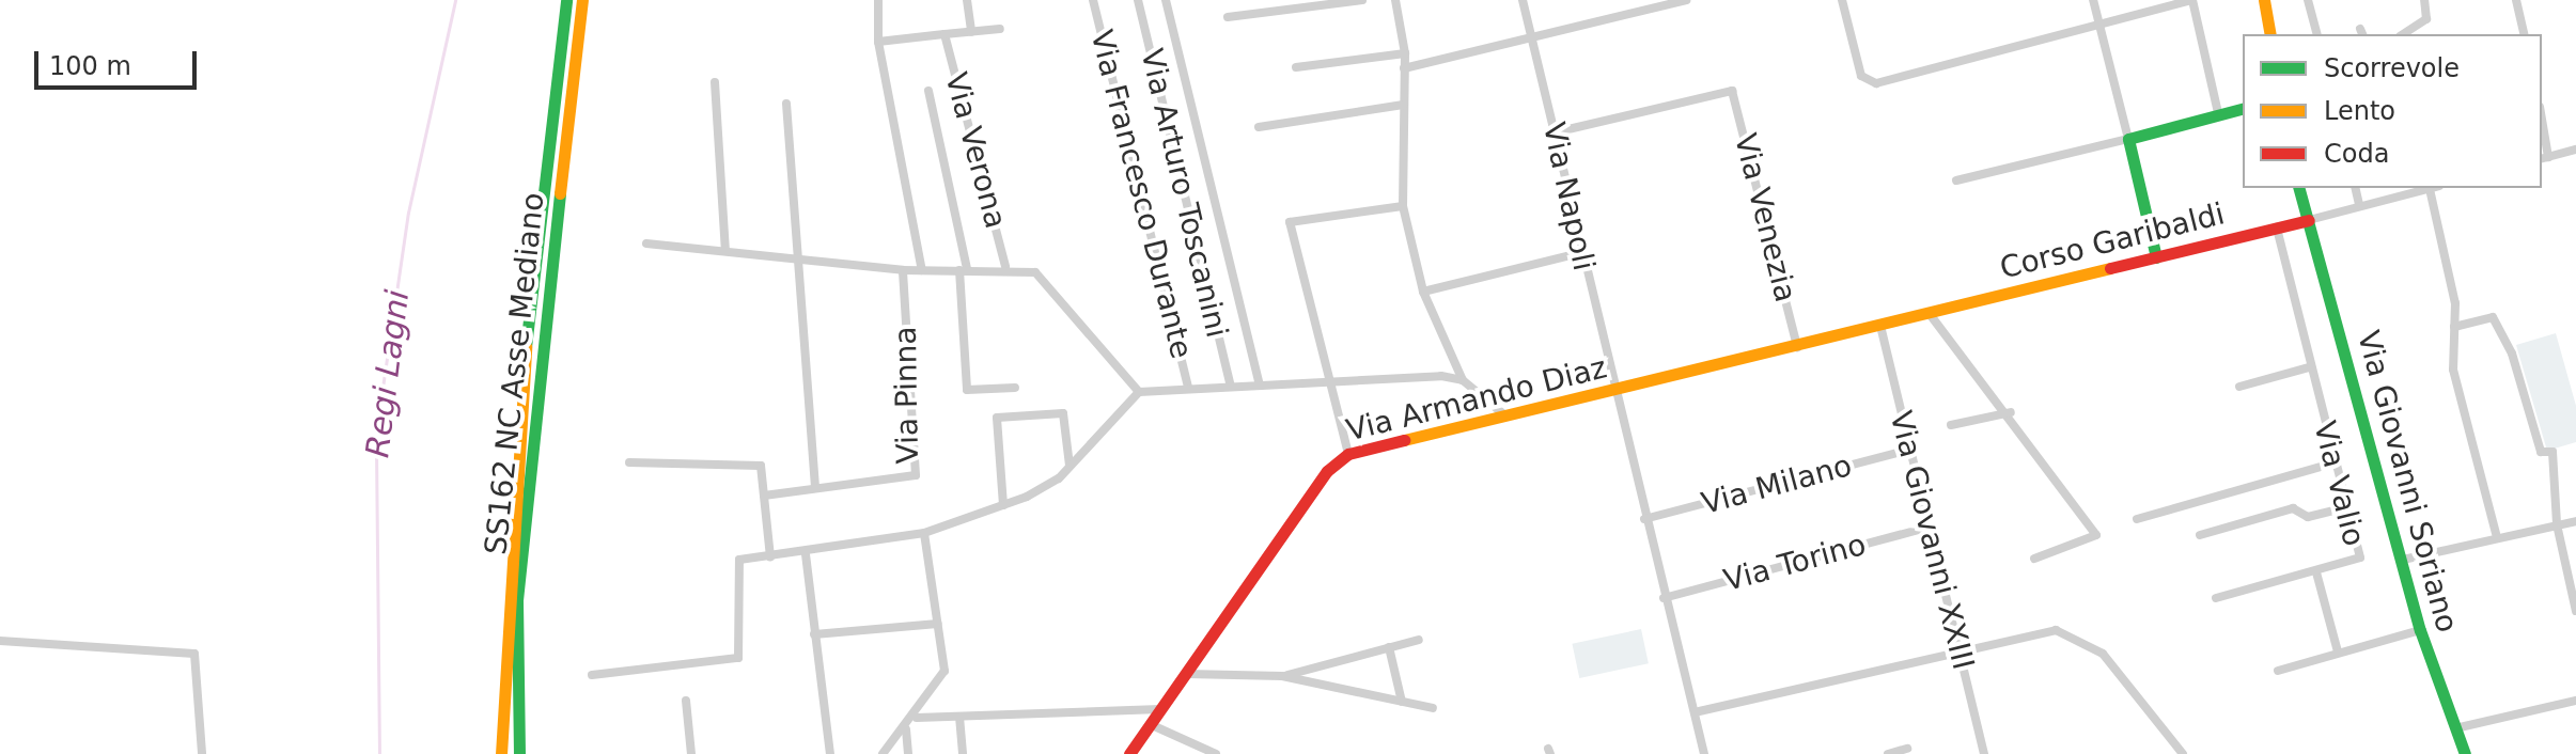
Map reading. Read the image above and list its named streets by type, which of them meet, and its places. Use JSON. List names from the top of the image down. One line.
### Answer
{"streets":{"main road":["Corso Garibaldi","SS162 NC Asse Mediano","Via Armando Diaz","Via Giovanni Soriano"],"street":["Via Verona","Via Arturo Toscanini","Via Francesco Durante","Via Napoli","Via Venezia","Via Pinna","Via Valio","Via Milano","Via Giovanni XXIII","Via Torino"]},"crossings":[["Via Napoli","Via Venezia"],["Via Napoli","Via Armando Diaz"],["Via Napoli","Via Milano"],["Via Napoli","Via Torino"],["Via Venezia","Via Armando Diaz"],["Corso Garibaldi","Via Armando Diaz"],["Corso Garibaldi","Via Giovanni Soriano"],["Corso Garibaldi","Via Valio"],["Via Armando Diaz","Via Giovanni XXIII"],["Via Milano","Via Giovanni XXIII"],["Via Giovanni XXIII","Via Torino"]],"water":["Regi Lagni"],"legend":["Scorrevole","Lento","Coda"],"scale_bar":"100 m"}
